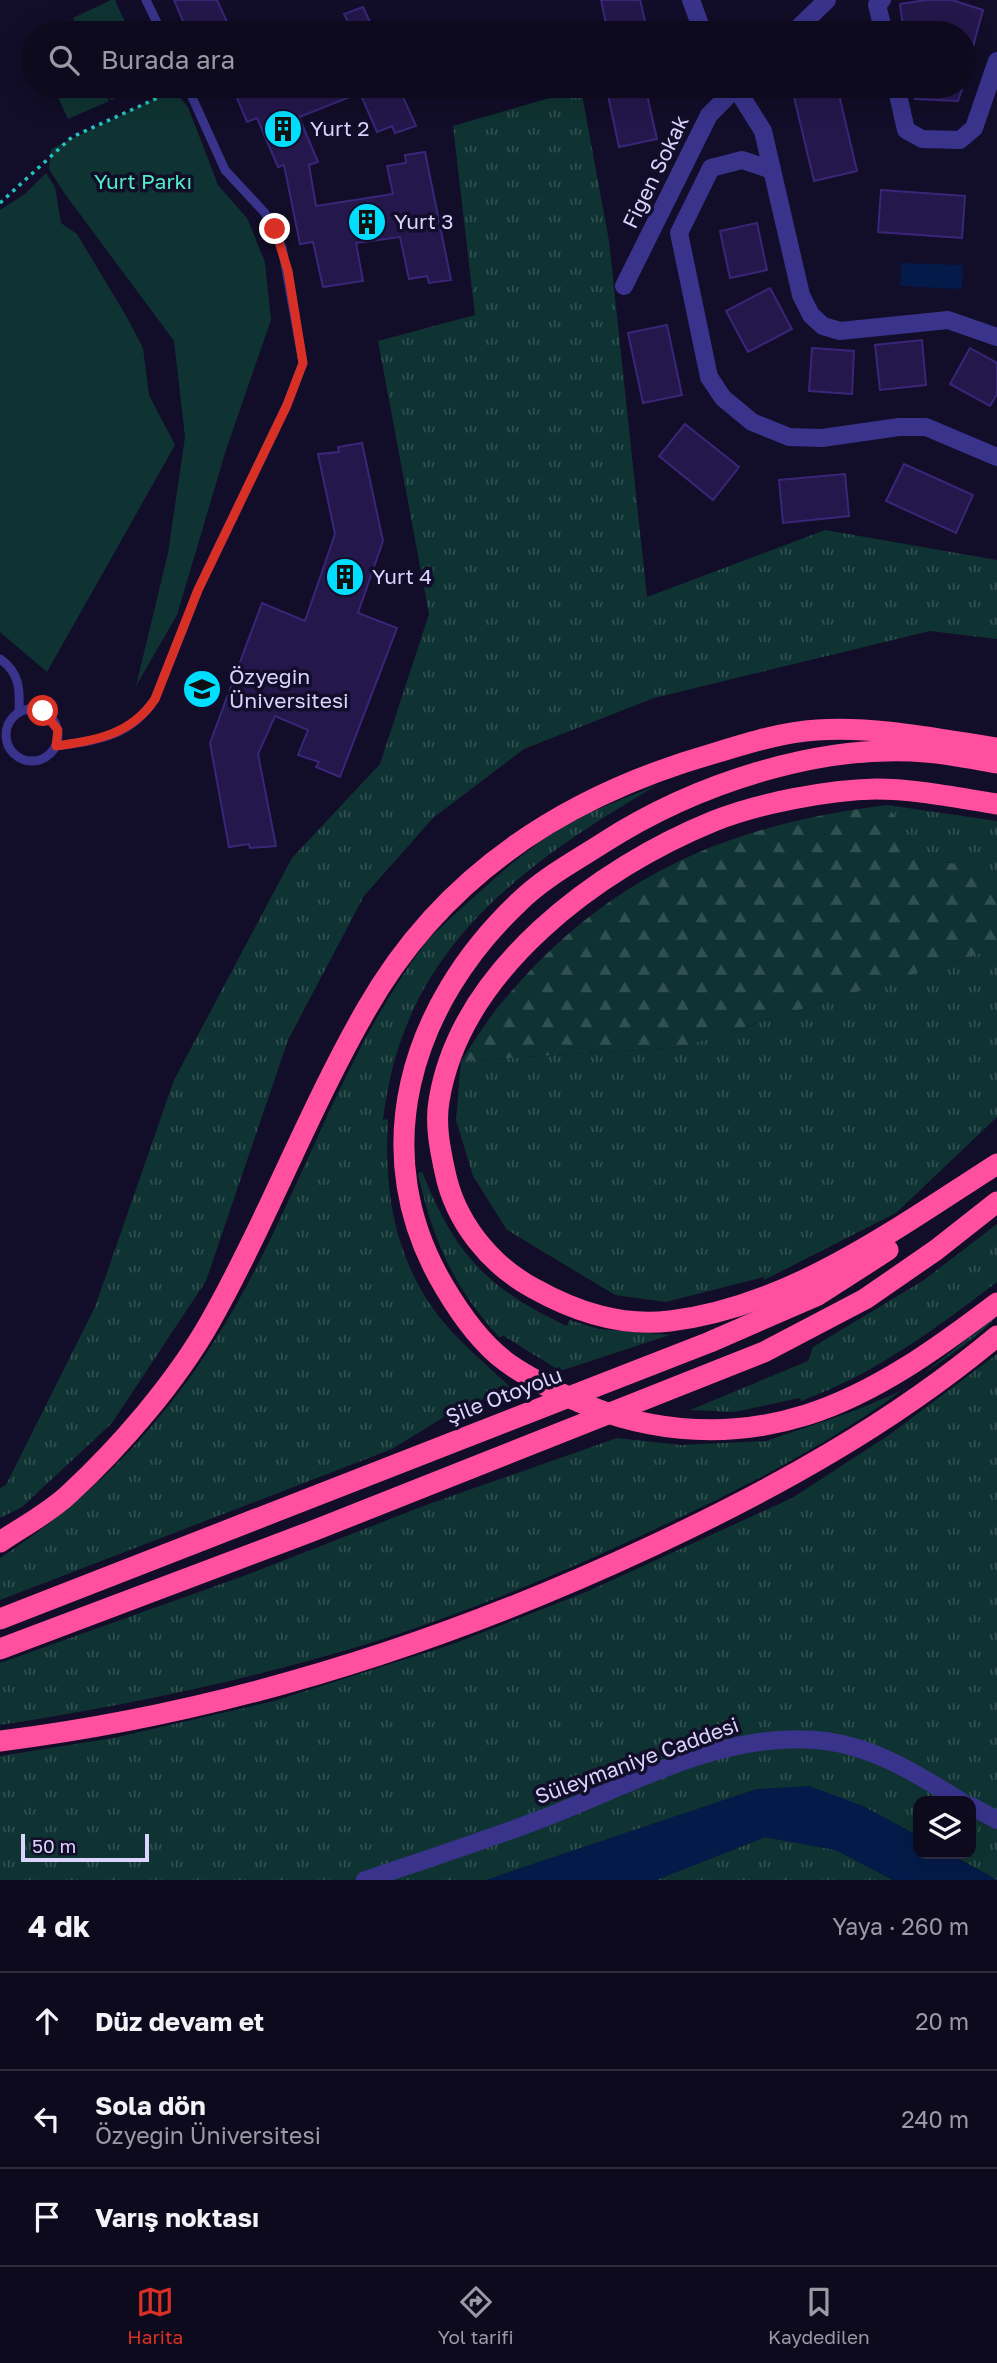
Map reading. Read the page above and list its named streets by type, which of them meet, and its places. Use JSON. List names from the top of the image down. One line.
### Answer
{"streets":{"highway":["Şile Otoyolu"],"street":["Figen Sokak","Süleymaniye Caddesi"]},"parks":["Yurt Parkı"],"places":{"building":["Yurt 2","Yurt 3","Yurt 4"],"school or university":["Özyeğin Üniversitesi"]},"scale_bar":"50 m","page":{"search":"Burada ara","scale":"50 m","heading":["4 dk","Yaya · 260 m"],"list":[["Düz devam et","20 m"],["Sola dön","Özyeğin Üniversitesi","240 m"],"Varış noktası"],"nav":["Harita","Yol tarifi","Kaydedilen"]}}
